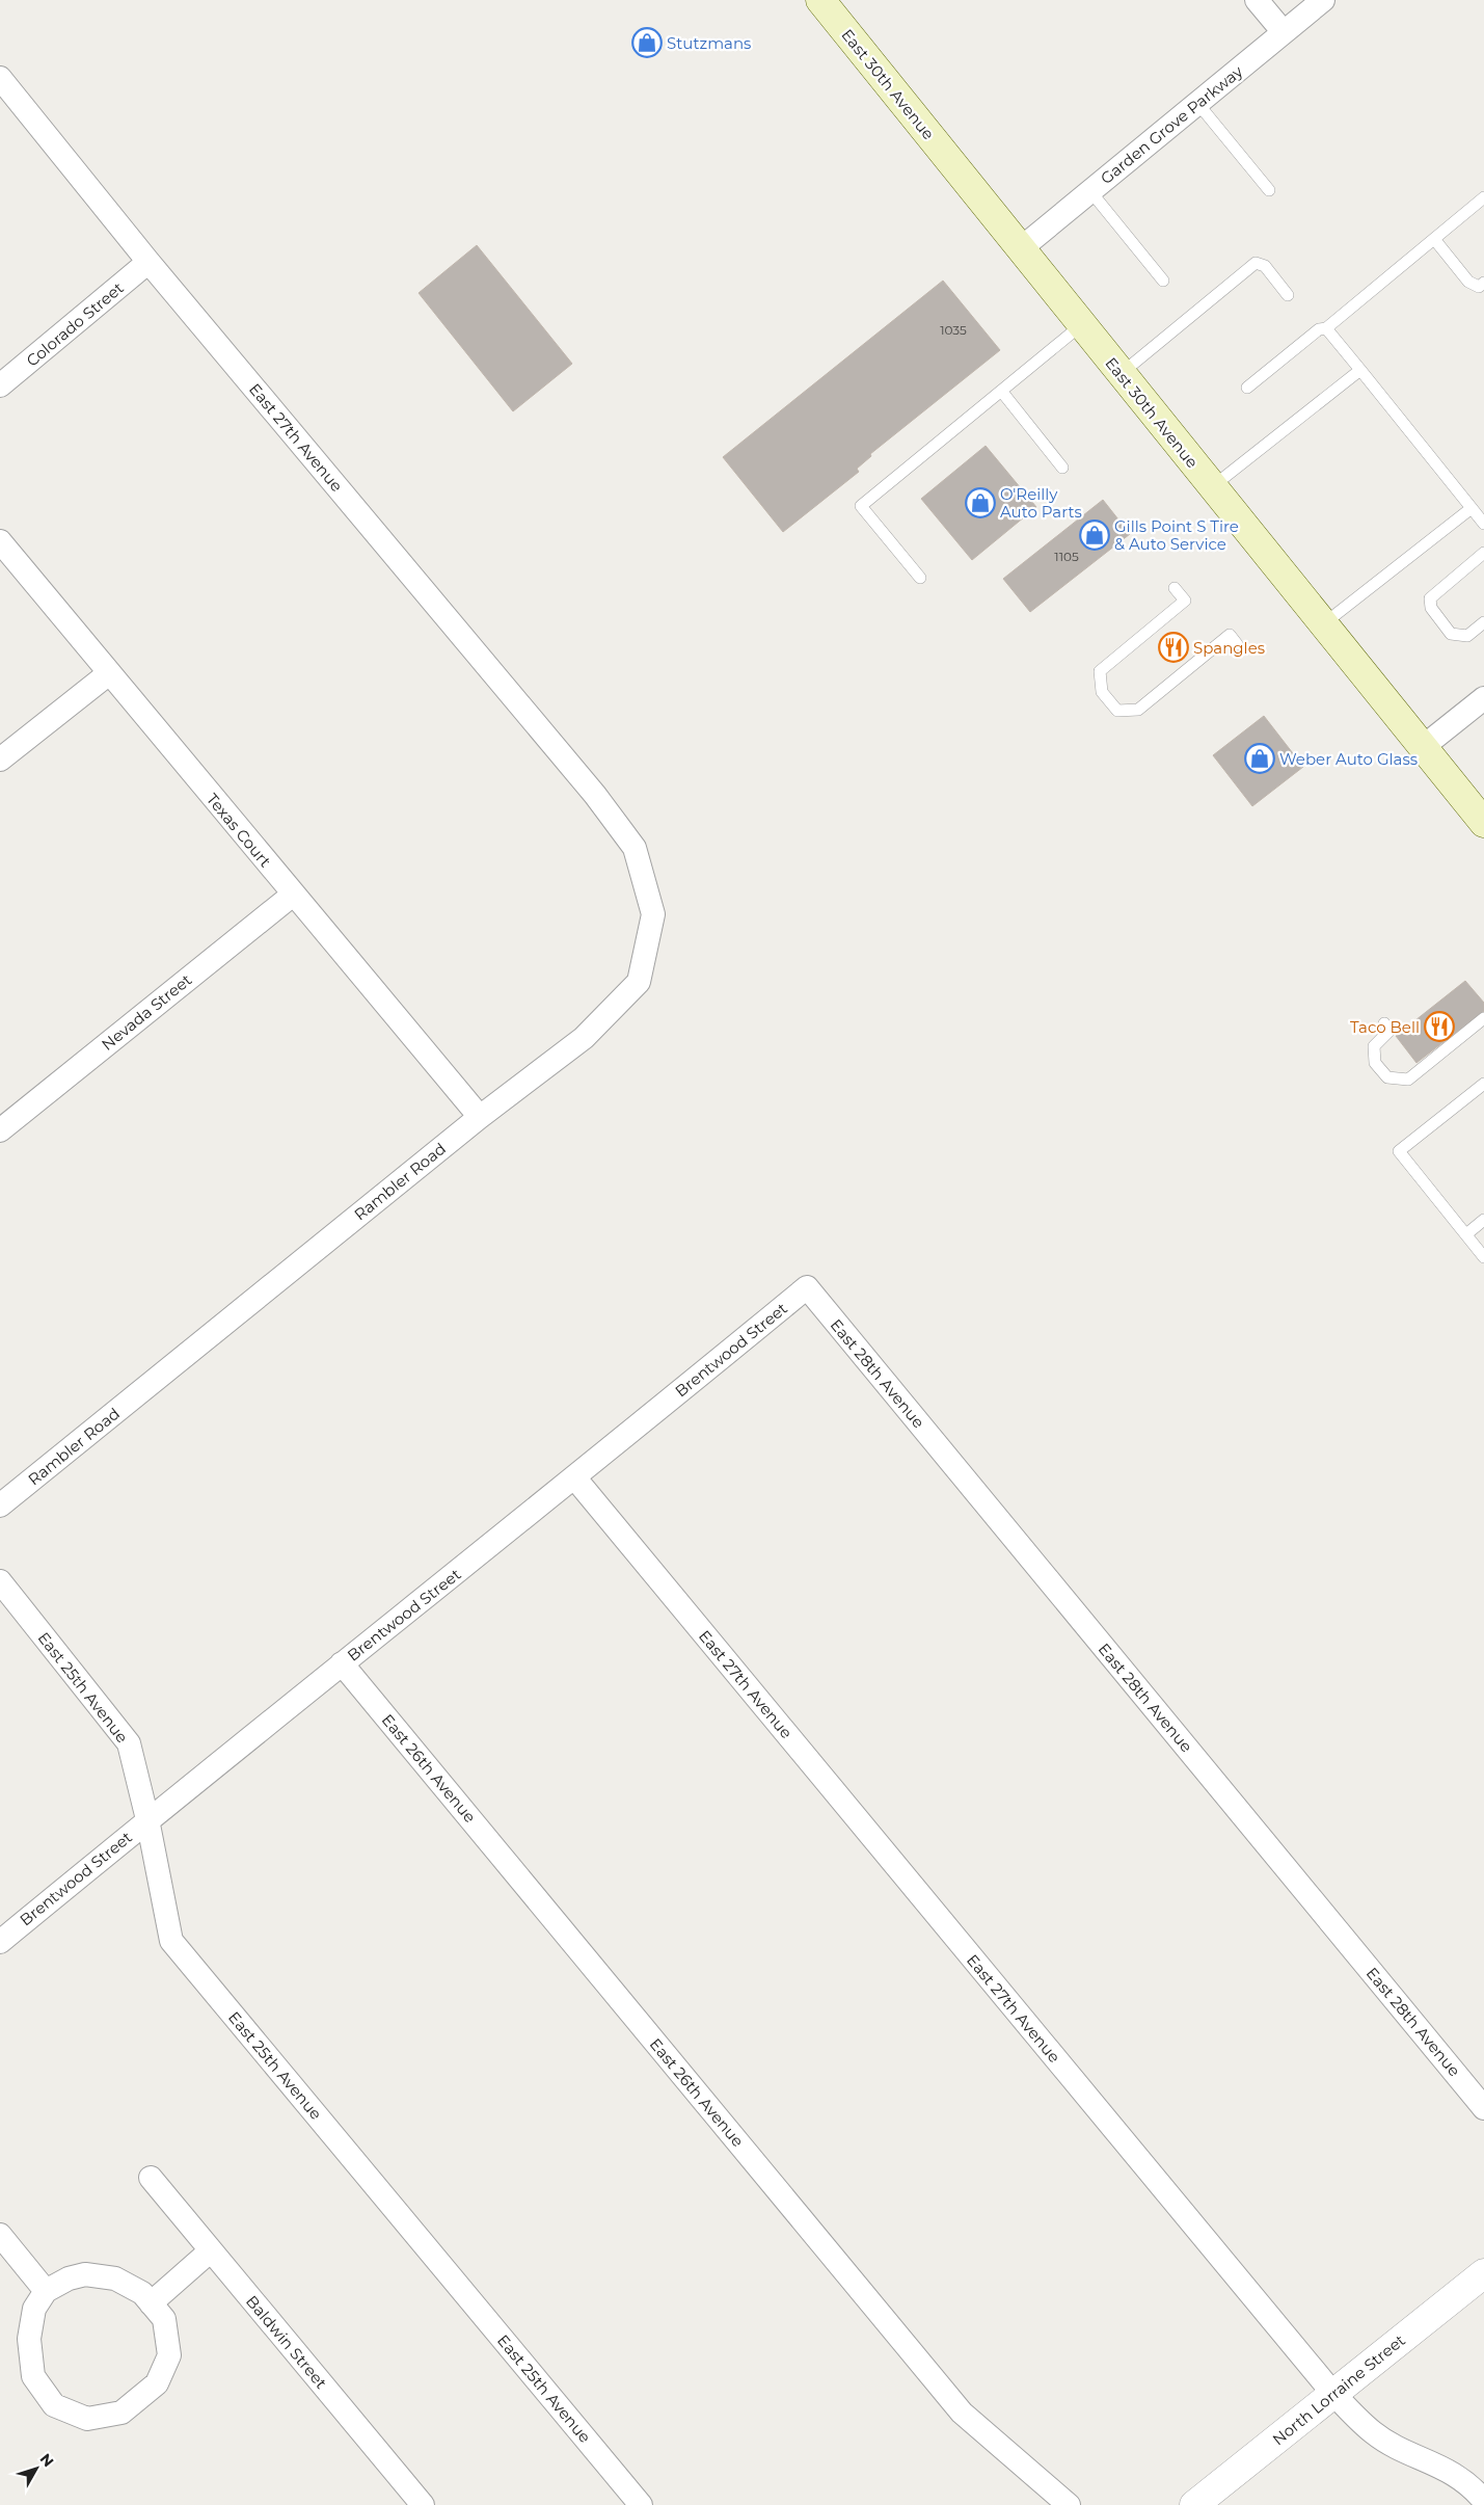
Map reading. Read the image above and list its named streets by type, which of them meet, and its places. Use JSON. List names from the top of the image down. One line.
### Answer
{"streets":{"main road":["East 30th Avenue"],"street":["Garden Grove Parkway","Colorado Street","East 27th Avenue","Texas Court","Nevada Street","Rambler Road","Brentwood Street","East 28th Avenue","East 25th Avenue","East 26th Avenue","Baldwin Street","North Lorraine Street"]},"crossings":[["East 30th Avenue","Garden Grove Parkway"],["Colorado Street","East 27th Avenue"],["East 27th Avenue","Rambler Road"],["East 27th Avenue","Brentwood Street"],["East 27th Avenue","North Lorraine Street"],["Texas Court","Nevada Street"],["Texas Court","Rambler Road"],["Brentwood Street","East 28th Avenue"],["Brentwood Street","East 25th Avenue"],["Brentwood Street","East 26th Avenue"]],"places":{"shop":["Stutzmans","O'Reilly Auto Parts","Gills Point S Tire & Auto Service","Weber Auto Glass"],"restaurant":["Spangles","Taco Bell"]},"house_numbers":["1035","1105"],"north":"top right"}
